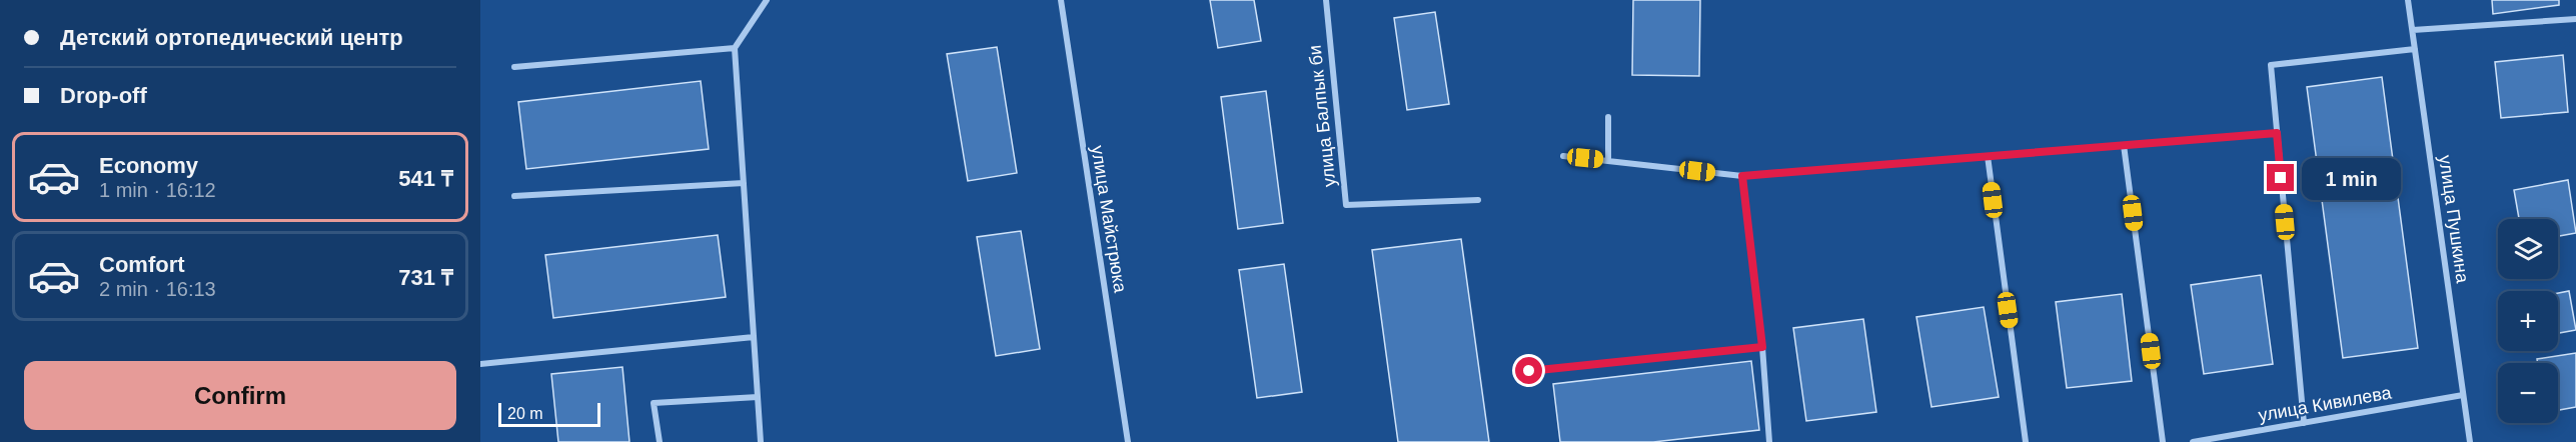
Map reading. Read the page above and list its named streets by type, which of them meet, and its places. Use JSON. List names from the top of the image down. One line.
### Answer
{"streets":{"street":["улица Балпык би","улица Майстрюка","улица Пушкина","улица Кивилева"]},"crossings":[["улица Пушкина","улица Кивилева"]],"scale_bar":"20 m","page":{"banner":["Детский ортопедический центр","Drop-off"],"list":[{"name":"Economy","note":"1 min · 16:12","value":"541 ₸"},{"name":"Comfort","note":"2 min · 16:13","value":"731 ₸"}],"bubble":"1 min","map_buttons":["+","−"],"buttons":"Confirm","scale":"20 m"}}
